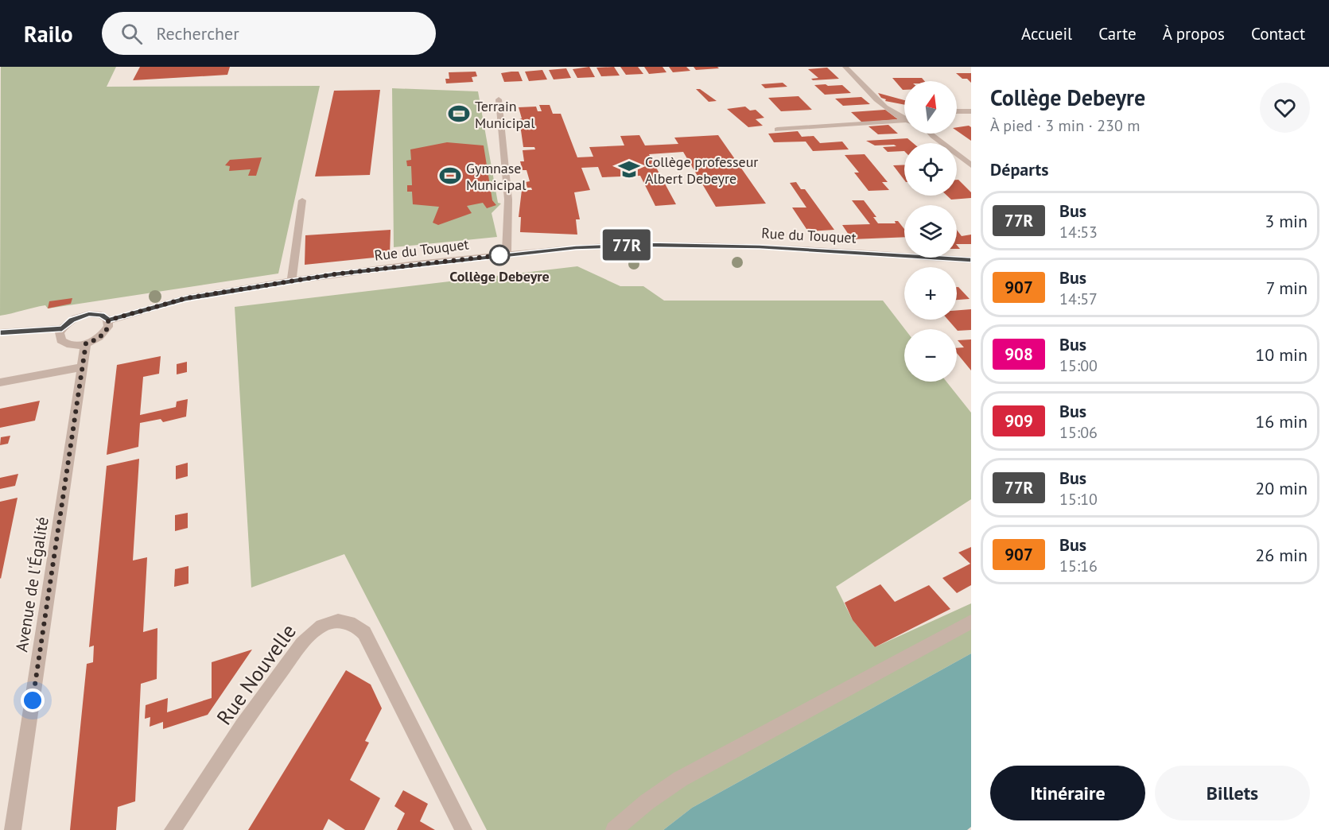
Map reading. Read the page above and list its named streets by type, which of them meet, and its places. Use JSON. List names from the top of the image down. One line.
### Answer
{"streets":{"street":["Rue du Touquet","Avenue de l'Égalité","Rue Nouvelle"]},"places":{"sports":["Terrain Municipal","Gymnase Municipal"],"school or university":["Collège professeur Albert Debeyre"],"other":["Collège Debeyre"]},"lines":["bus line 77R"],"north":"top","page":{"header":"Railo","search":"Rechercher","nav":["Accueil","Carte","À propos","Contact"],"on_map":"77R","heading":[["Collège Debeyre","À pied · 3 min · 230 m"],"Départs"],"map_buttons":["+","−"],"list":[{"mark":"77R","name":"Bus","note":"14:53","value":"3 min"},{"mark":"907","name":"Bus","note":"14:57","value":"7 min"},{"mark":"908","name":"Bus","note":"15:00","value":"10 min"},{"mark":"909","name":"Bus","note":"15:06","value":"16 min"},{"mark":"77R","name":"Bus","note":"15:10","value":"20 min"},{"mark":"907","name":"Bus","note":"15:16","value":"26 min"}],"buttons":["Itinéraire","Billets"]}}
